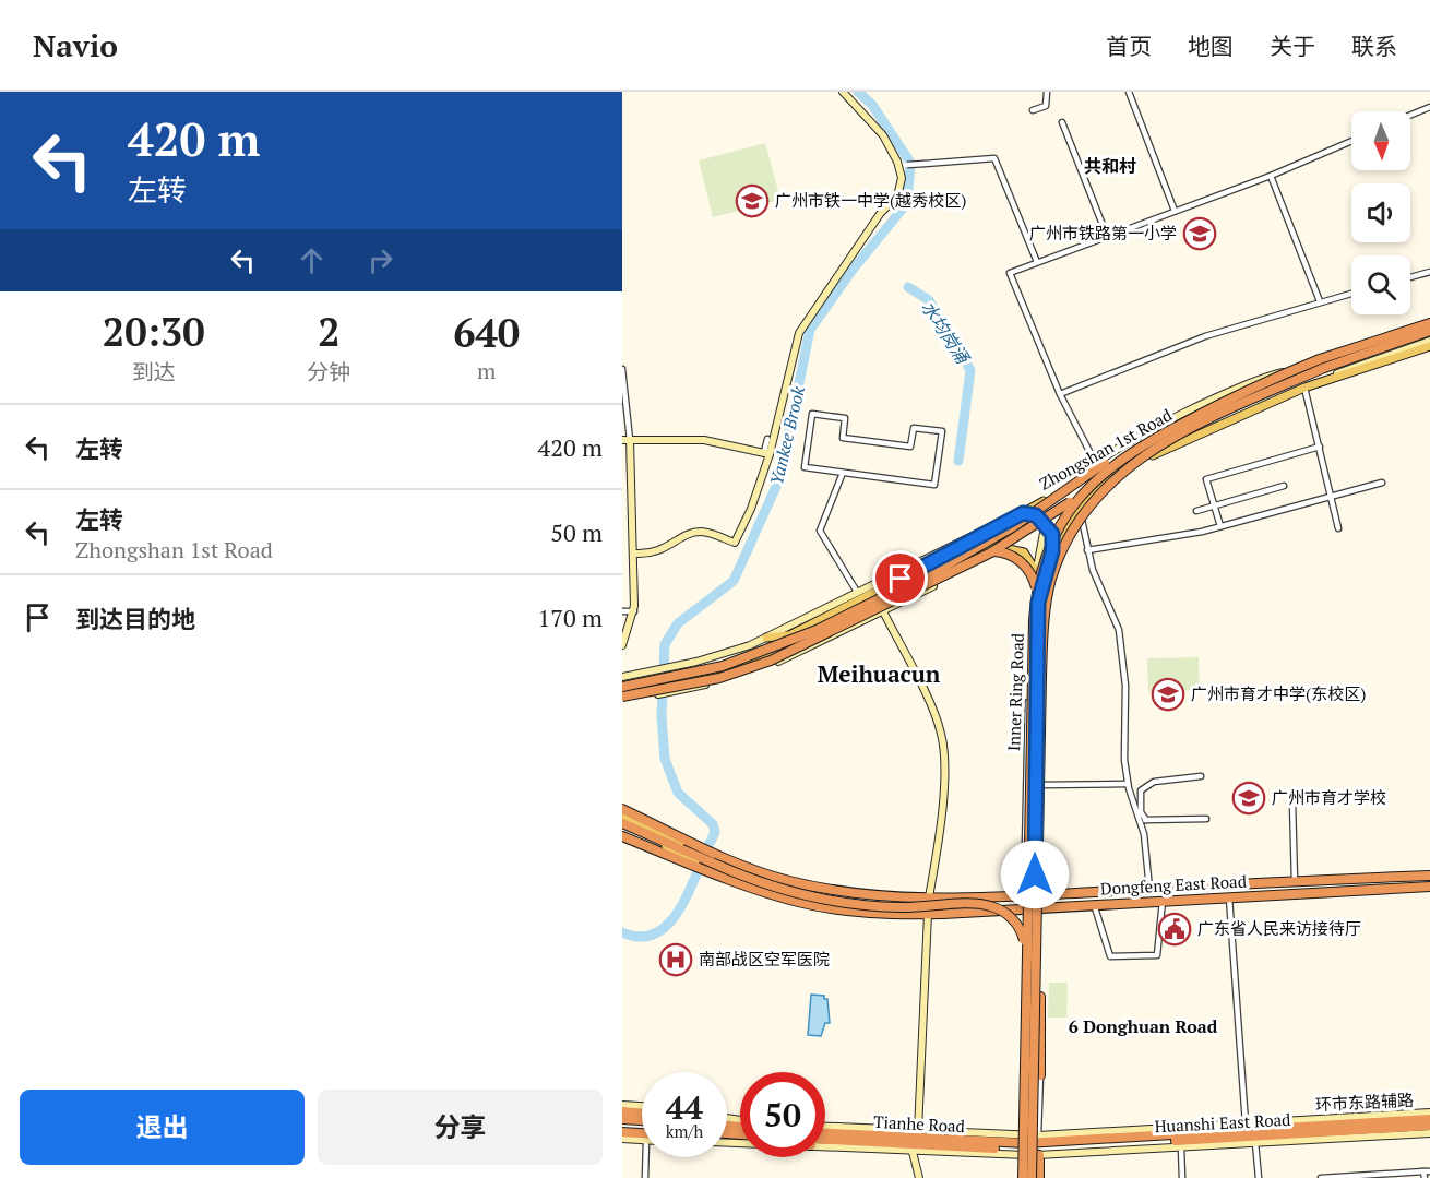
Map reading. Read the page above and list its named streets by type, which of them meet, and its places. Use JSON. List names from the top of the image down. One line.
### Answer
{"streets":{"highway":["Inner Ring Road","Dongfeng East Road","Huanshi East Road","Tianhe Road"],"main road":["Zhongshan 1st Road"],"street":["环市东路辅路"]},"crossings":[["Zhongshan 1st Road","Inner Ring Road"],["环市东路辅路","Huanshi East Road"],["环市东路辅路","Tianhe Road"],["Huanshi East Road","Tianhe Road"]],"districts":["共和村","Meihuacun","6 Donghuan Road"],"water":["水均岗涌","Yankee Brook"],"places":{"school or university":["广州市铁一中学(越秀校区)","广州市铁路第一小学","广州市育才中学(东校区)","广州市育才学校"],"public building":["广东省人民来访接待厅"],"hospital":["南部战区空军医院"]},"north":"bottom","page":{"header":"Navio","nav":["首页","地图","关于","联系"],"turn":["420 m","左转"],"eta":["20:30","到达","2","分钟","640","m"],"list":[{"name":"左转","value":"420 m"},{"name":"左转","note":"Zhongshan 1st Road","value":"50 m"},{"name":"到达目的地","value":"170 m"}],"speed":"44 km/h","limit":"50","buttons":["退出","分享"]}}
